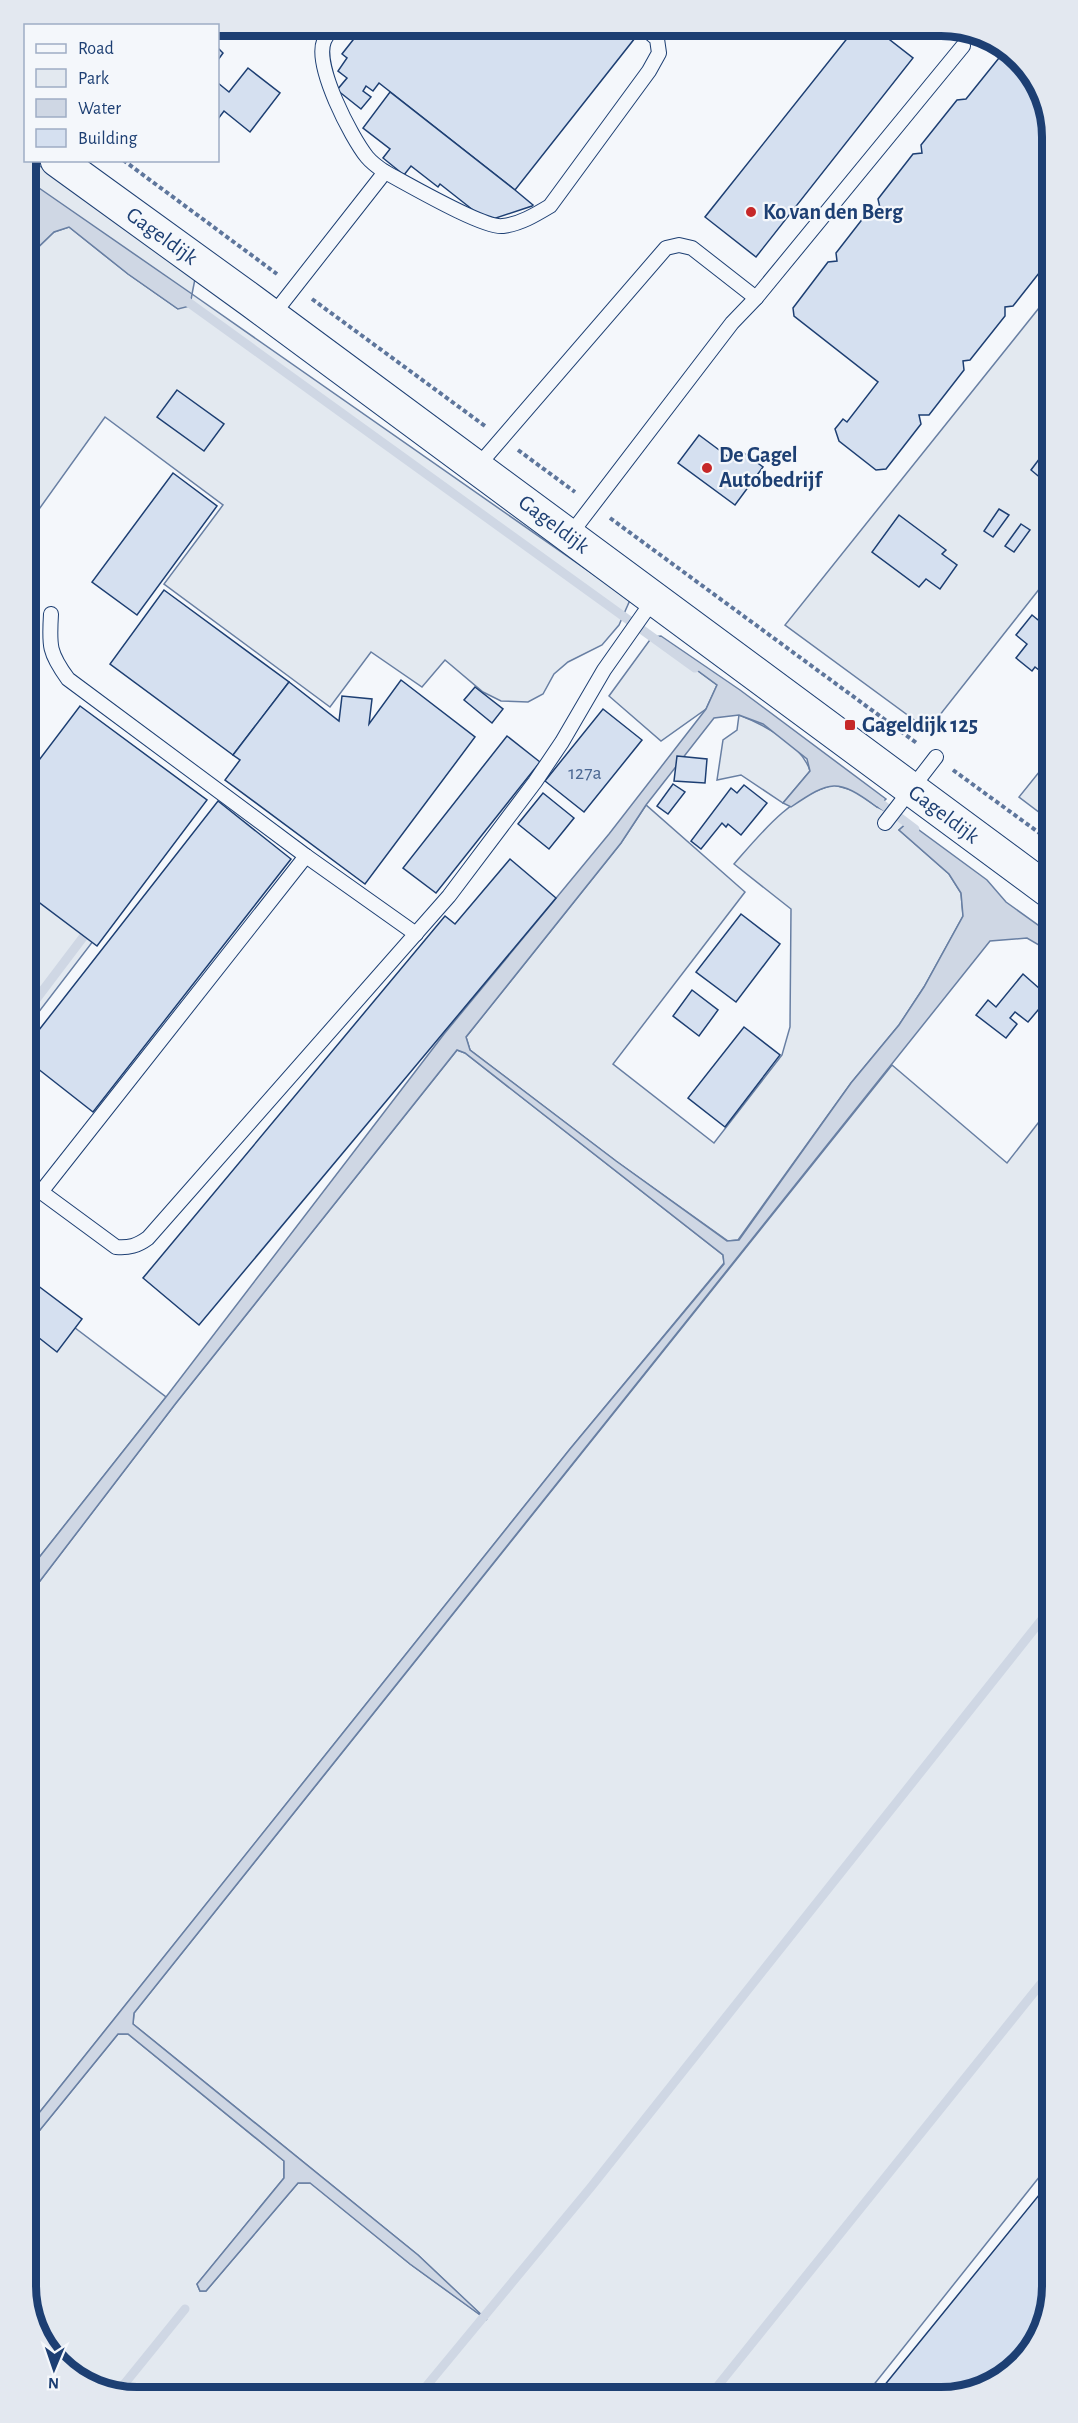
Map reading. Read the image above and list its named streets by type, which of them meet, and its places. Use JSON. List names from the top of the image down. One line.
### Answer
{"streets":{"street":["Gageldijk"]},"places":{"other":["Ko van den Berg","De Gagel Autobedrijf"],"transit":["Gageldijk 125"]},"house_numbers":["127a"],"legend":["Road","Park","Water","Building"],"north":"bottom"}
